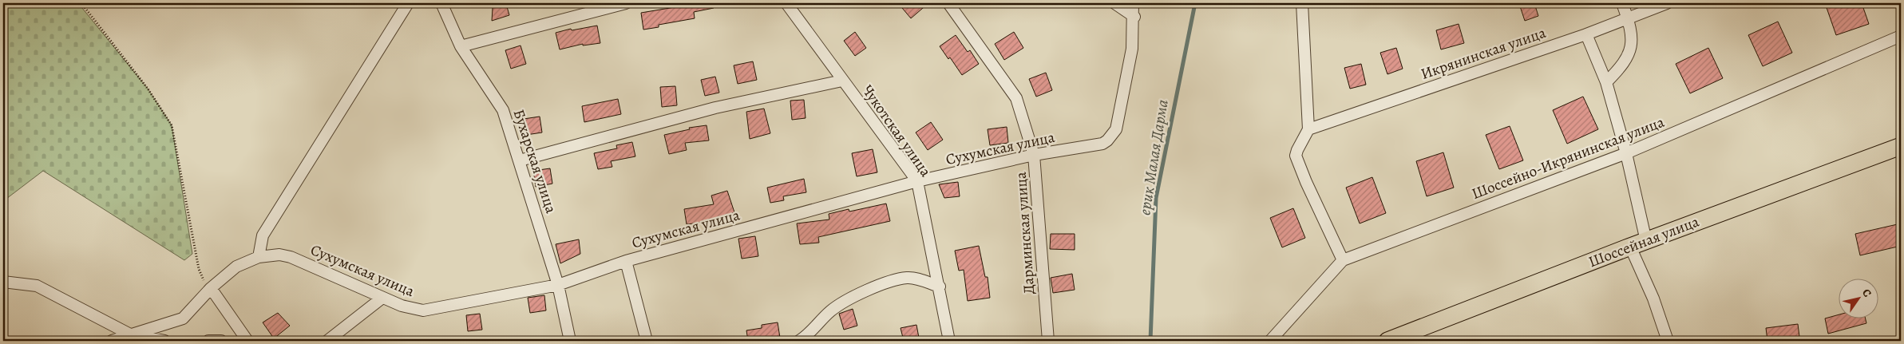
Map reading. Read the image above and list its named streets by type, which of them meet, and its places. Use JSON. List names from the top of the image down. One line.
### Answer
{"streets":{"main road":["Шоссейная улица"],"street":["Икрянинская улица","Чукотская улица","Сухумская улица","Шоссейно-Икрянинская улица","Бухарская улица","Дарминская улица"]},"crossings":[["Чукотская улица","Сухумская улица"],["Сухумская улица","Бухарская улица"],["Сухумская улица","Дарминская улица"]],"water":["ерик Малая Дарма"],"north":"top right"}
